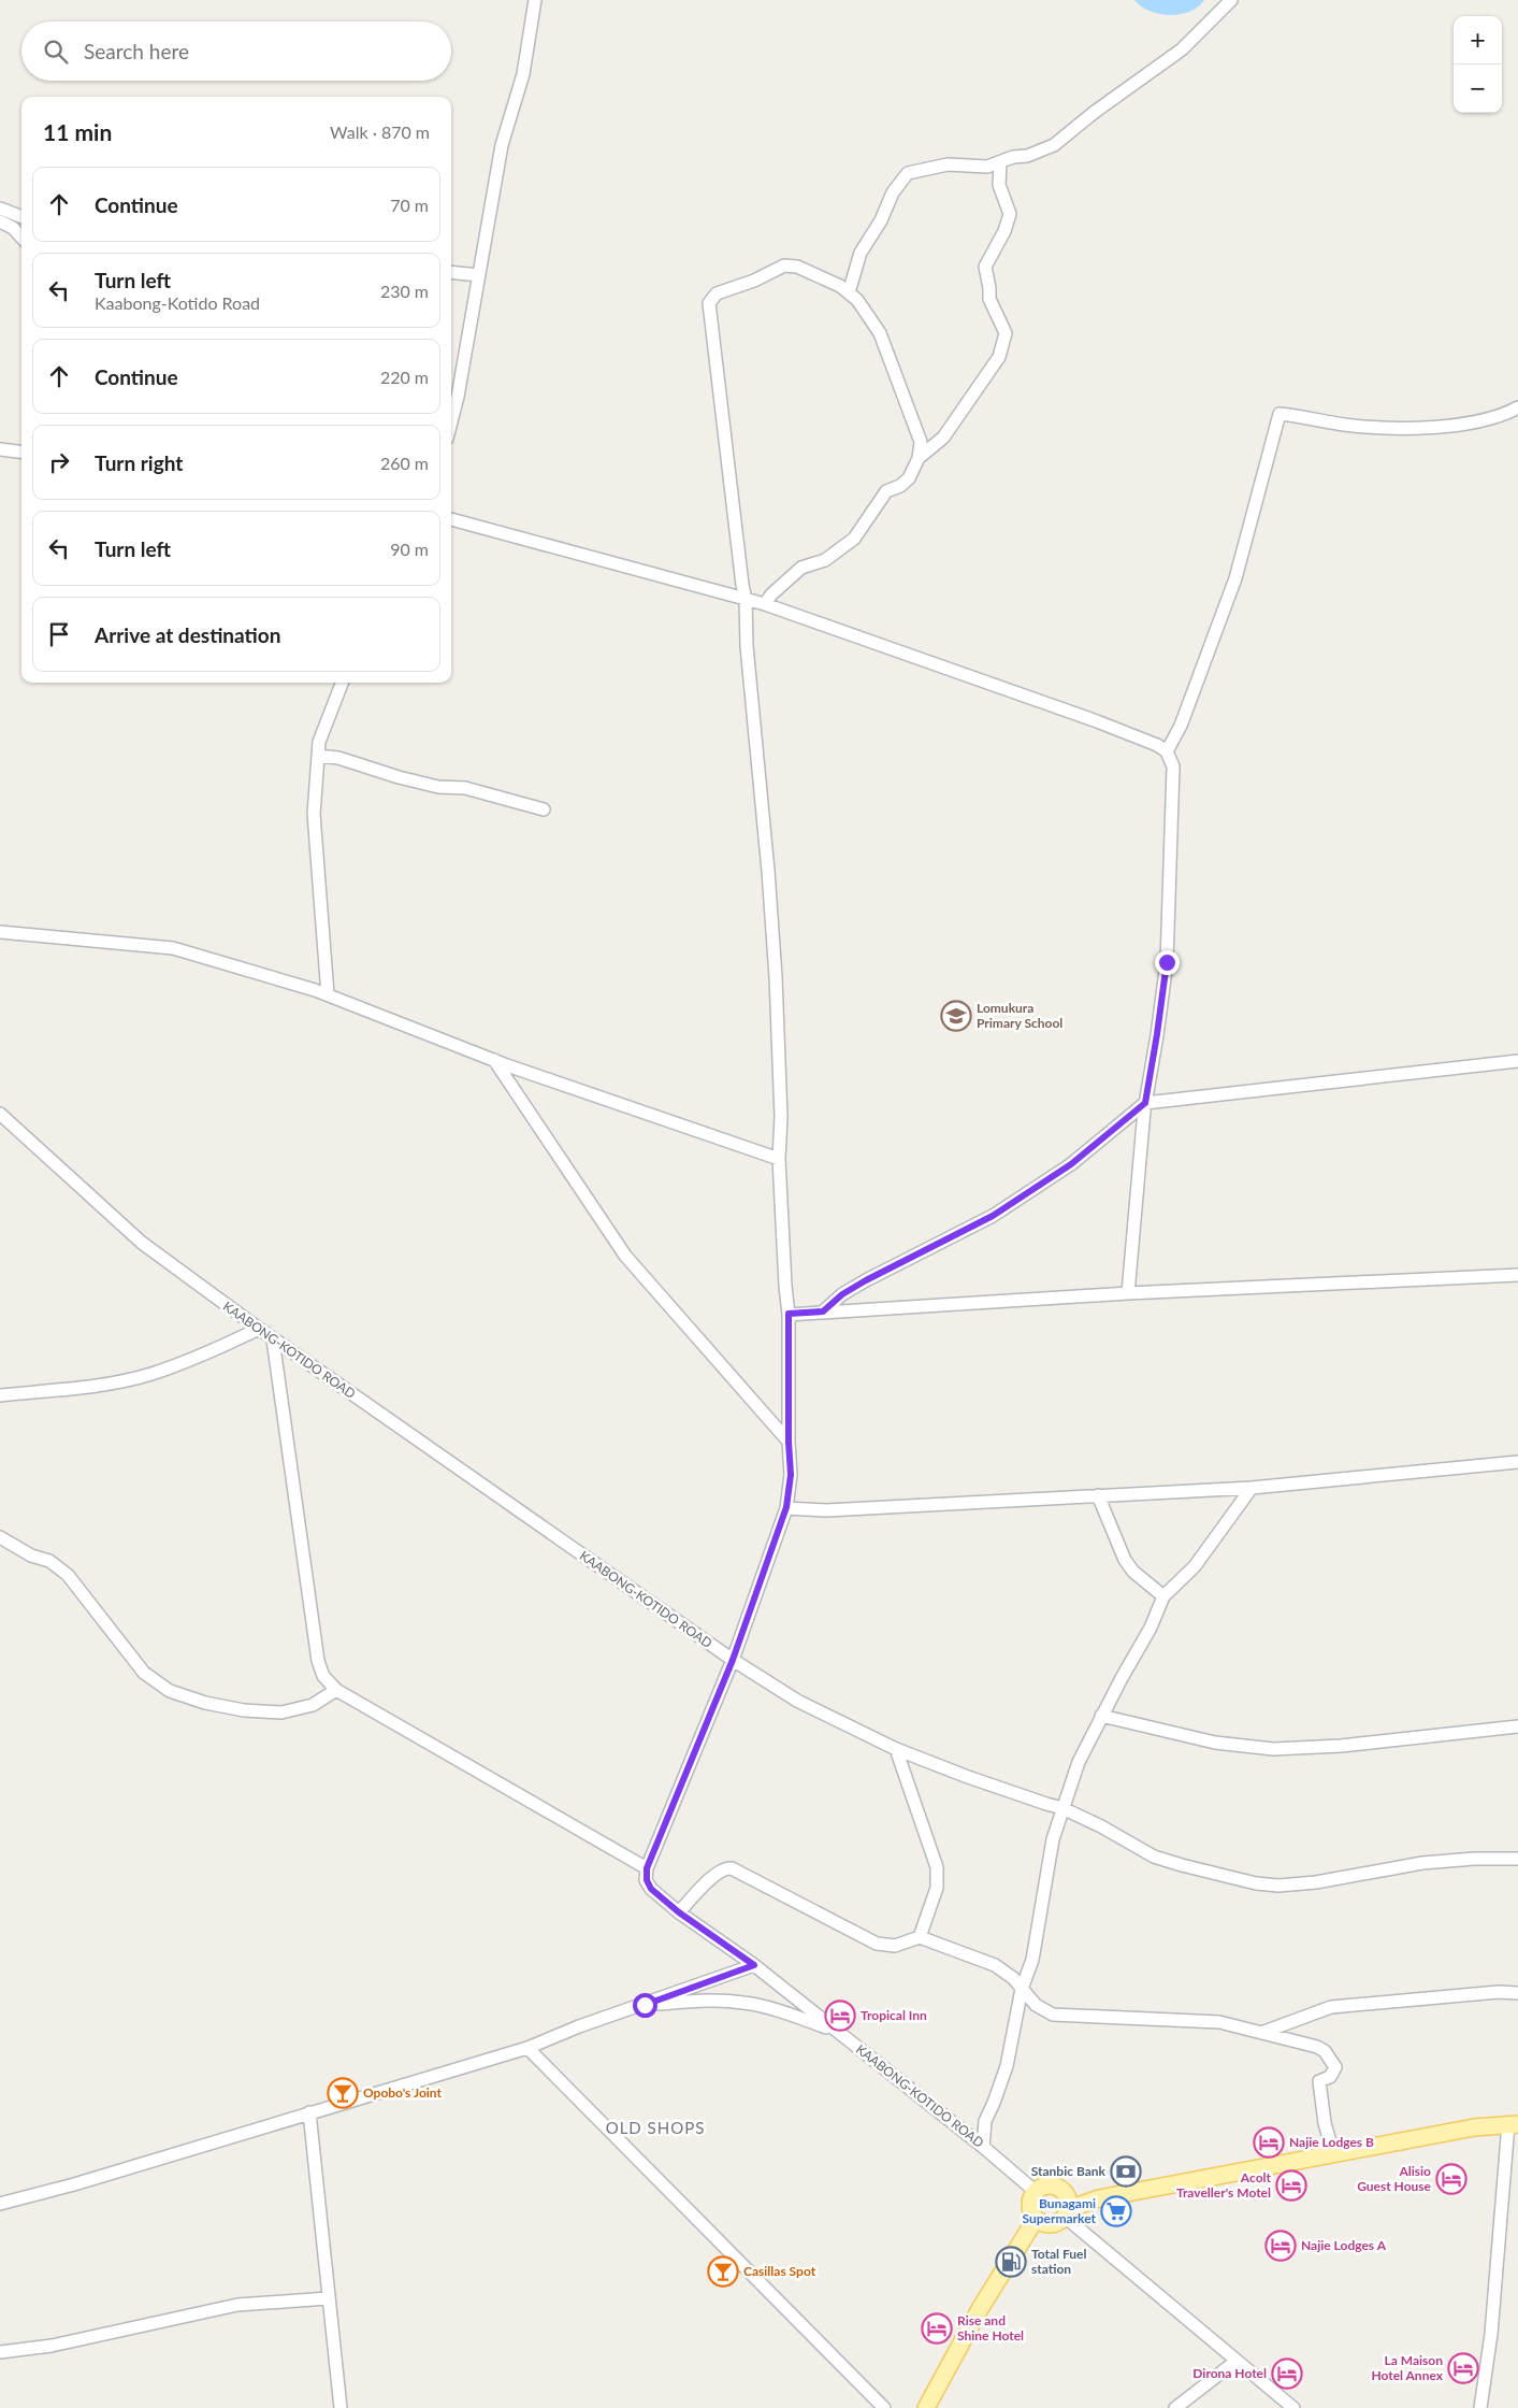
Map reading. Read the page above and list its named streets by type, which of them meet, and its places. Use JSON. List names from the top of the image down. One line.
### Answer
{"streets":{"street":["KAABONG-KOTIDO ROAD"]},"districts":["OLD SHOPS"],"places":{"school or university":["Lomukura Primary School"],"hotel":["Tropical Inn","Najie Lodges B","Alisio Guest House","Acolt Traveller's Motel","Najie Lodges A","Rise and Shine Hotel","La Maison Hotel Annex","Dirona Hotel"],"bar":["Opobo's Joint","Casillas Spot"],"bank":["Stanbic Bank"],"supermarket":["Bunagami Supermarket"],"fuel station":["Total Fuel station"]},"page":{"map_buttons":["+","−"],"search":"Search here","heading":["11 min","Walk · 870 m"],"list":[["Continue","70 m"],["Turn left","Kaabong-Kotido Road","230 m"],["Continue","220 m"],["Turn right","260 m"],["Turn left","90 m"],"Arrive at destination"]}}
